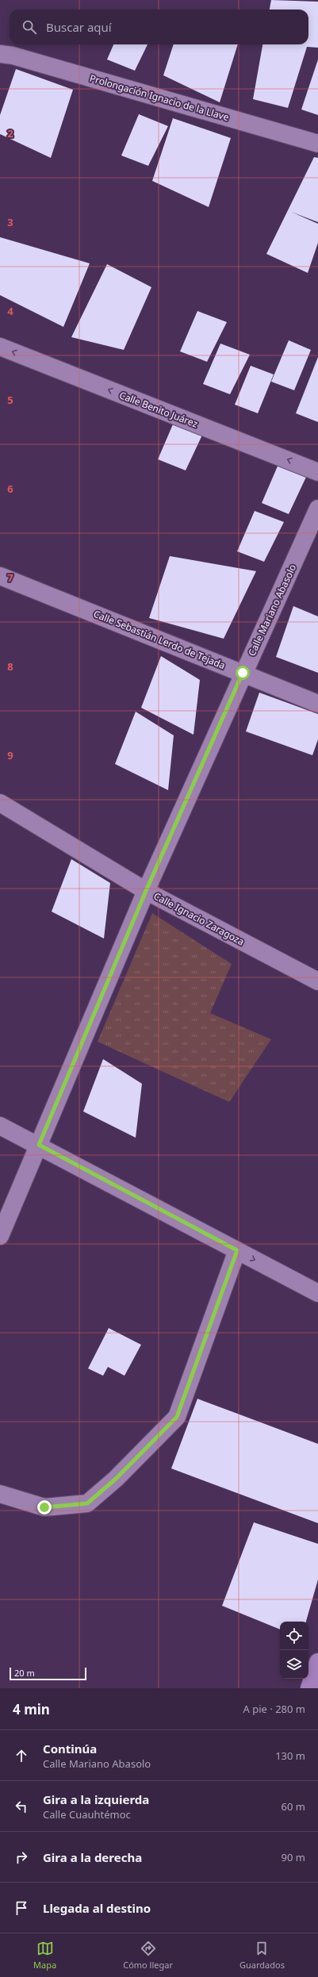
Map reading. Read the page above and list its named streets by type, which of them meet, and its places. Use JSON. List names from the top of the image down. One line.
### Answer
{"streets":{"street":["Prolongación Ignacio de la Llave","Calle Benito Juárez","Calle Mariano Abasolo","Calle Sebastián Lerdo de Tejada","Calle Ignacio Zaragoza"]},"crossings":[["Calle Mariano Abasolo","Calle Sebastián Lerdo de Tejada"],["Calle Mariano Abasolo","Calle Ignacio Zaragoza"]],"one_way":["Calle Benito Juárez"],"scale_bar":"20 m","page":{"search":"Buscar aquí","scale":"20 m","heading":["4 min","A pie · 280 m"],"list":[["Continúa","Calle Mariano Abasolo","130 m"],["Gira a la izquierda","Calle Cuauhtémoc","60 m"],["Gira a la derecha","90 m"],"Llegada al destino"],"nav":["Mapa","Cómo llegar","Guardados"]},"grid":{"rows":["2","3","4","5","6","7","8","9"]}}
